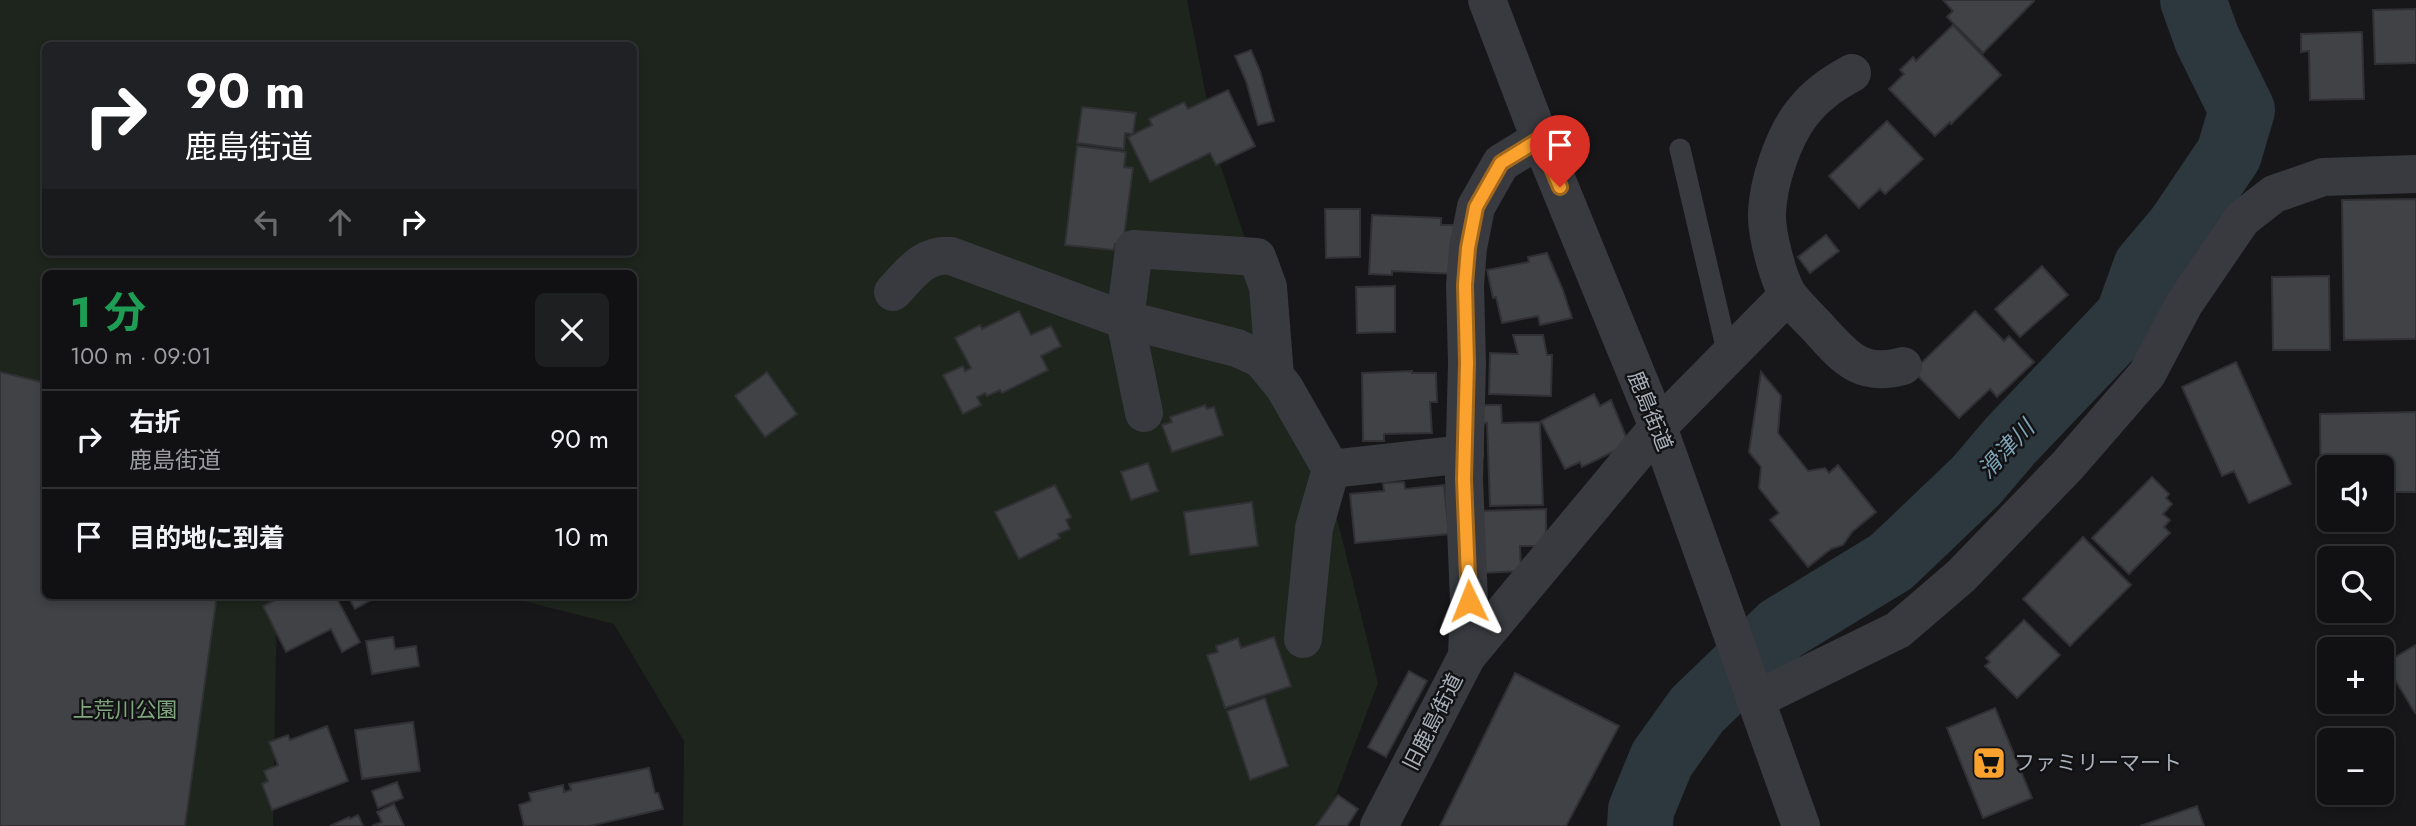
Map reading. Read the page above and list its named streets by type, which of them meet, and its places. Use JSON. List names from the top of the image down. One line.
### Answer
{"streets":{"street":["鹿島街道","旧鹿島街道"]},"crossings":[["鹿島街道","旧鹿島街道"]],"water":["滑津川"],"parks":["上荒川公園"],"places":{"supermarket":["ファミリーマート"]},"page":{"turn":["90 m","鹿島街道"],"heading":["1 分","100 m · 09:01"],"list":[{"name":"右折","note":"鹿島街道","value":"90 m"},{"name":"目的地に到着","value":"10 m"}],"map_buttons":["+","−"]}}
